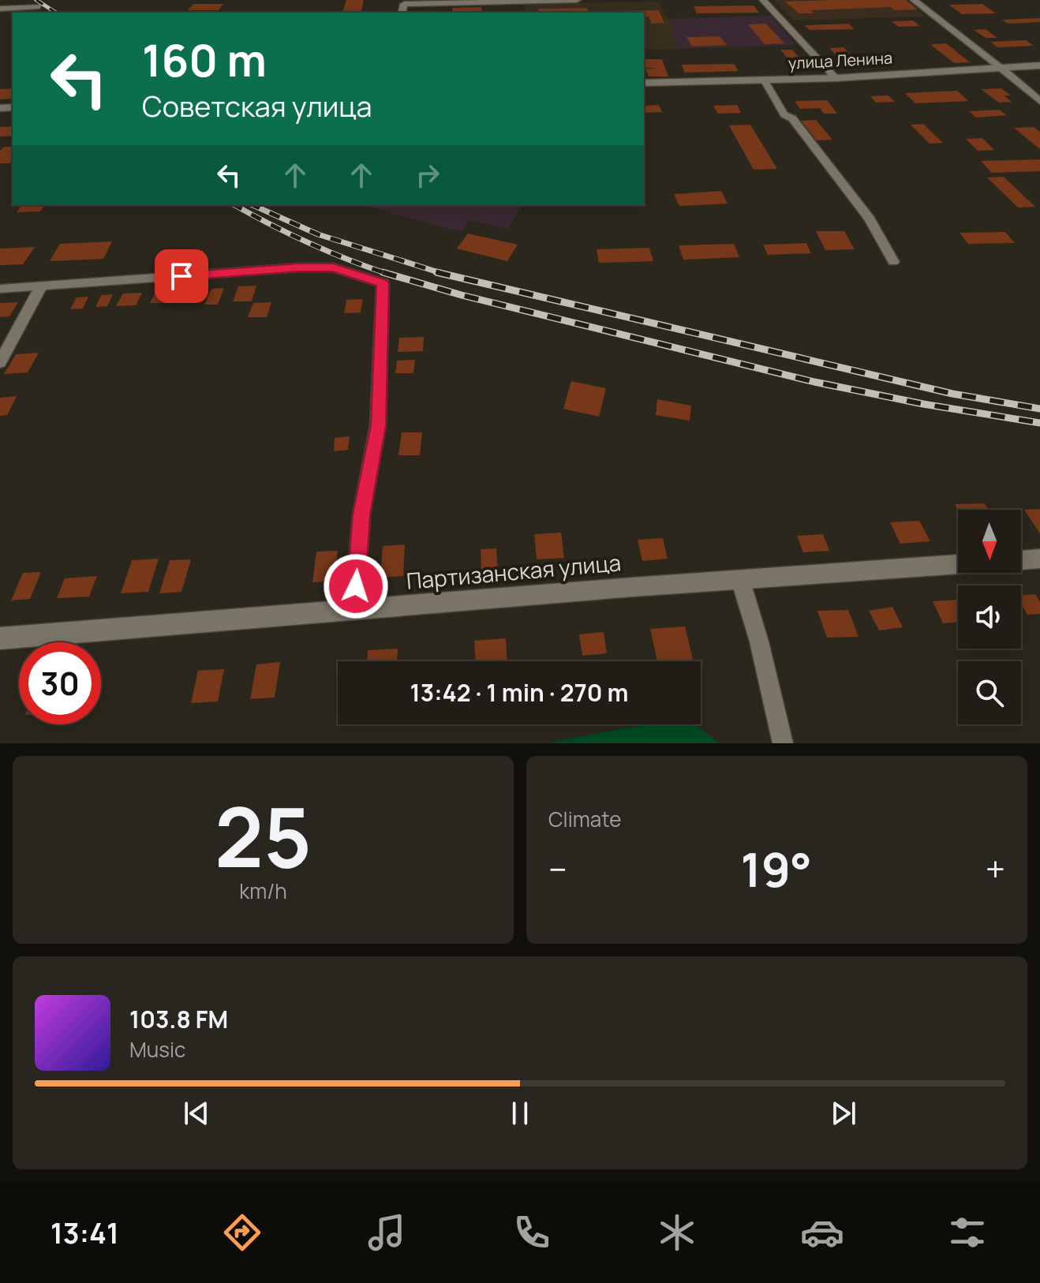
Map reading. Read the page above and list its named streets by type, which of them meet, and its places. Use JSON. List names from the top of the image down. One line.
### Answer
{"streets":{"main road":["улица Ленина","Партизанская улица"]},"north":"bottom","page":{"turn":["160 m","Советская улица"],"limit":"30","trip":"13:42 · 1 min · 270 m","tile":[["25","km/h"],"Climate"],"heat":["−","19°","+"],"song":["103.8 FM","Music"],"tabs":"13:41"}}
